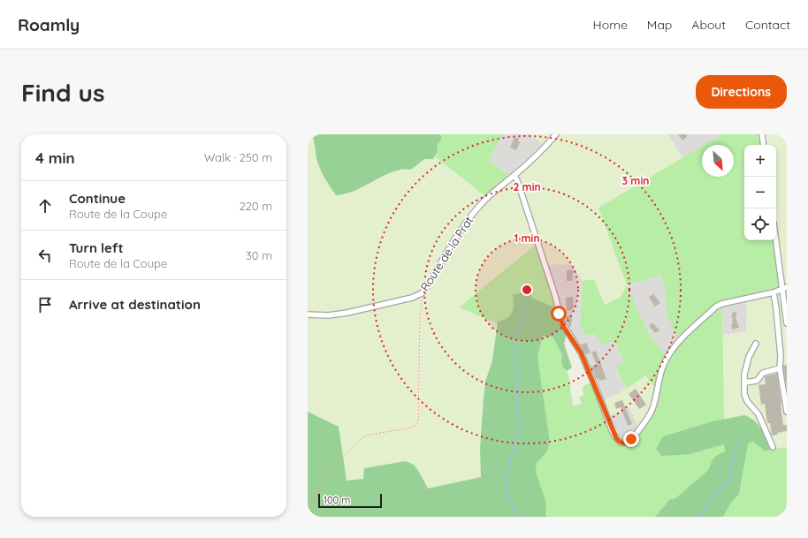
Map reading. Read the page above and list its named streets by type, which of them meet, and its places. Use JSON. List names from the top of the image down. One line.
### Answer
{"streets":{"street":["Route de la Prat"]},"scale_bar":"100 m","north":"bottom right","page":{"header":"Roamly","nav":["Home","Map","About","Contact"],"buttons":"Directions","title":"Find us","heading":["4 min","Walk · 250 m"],"map_buttons":["+","−"],"list":[["Continue","Route de la Coupe","220 m"],["Turn left","Route de la Coupe","30 m"],"Arrive at destination"],"scale":"100 m"},"rings":["3 min","2 min","1 min"]}
